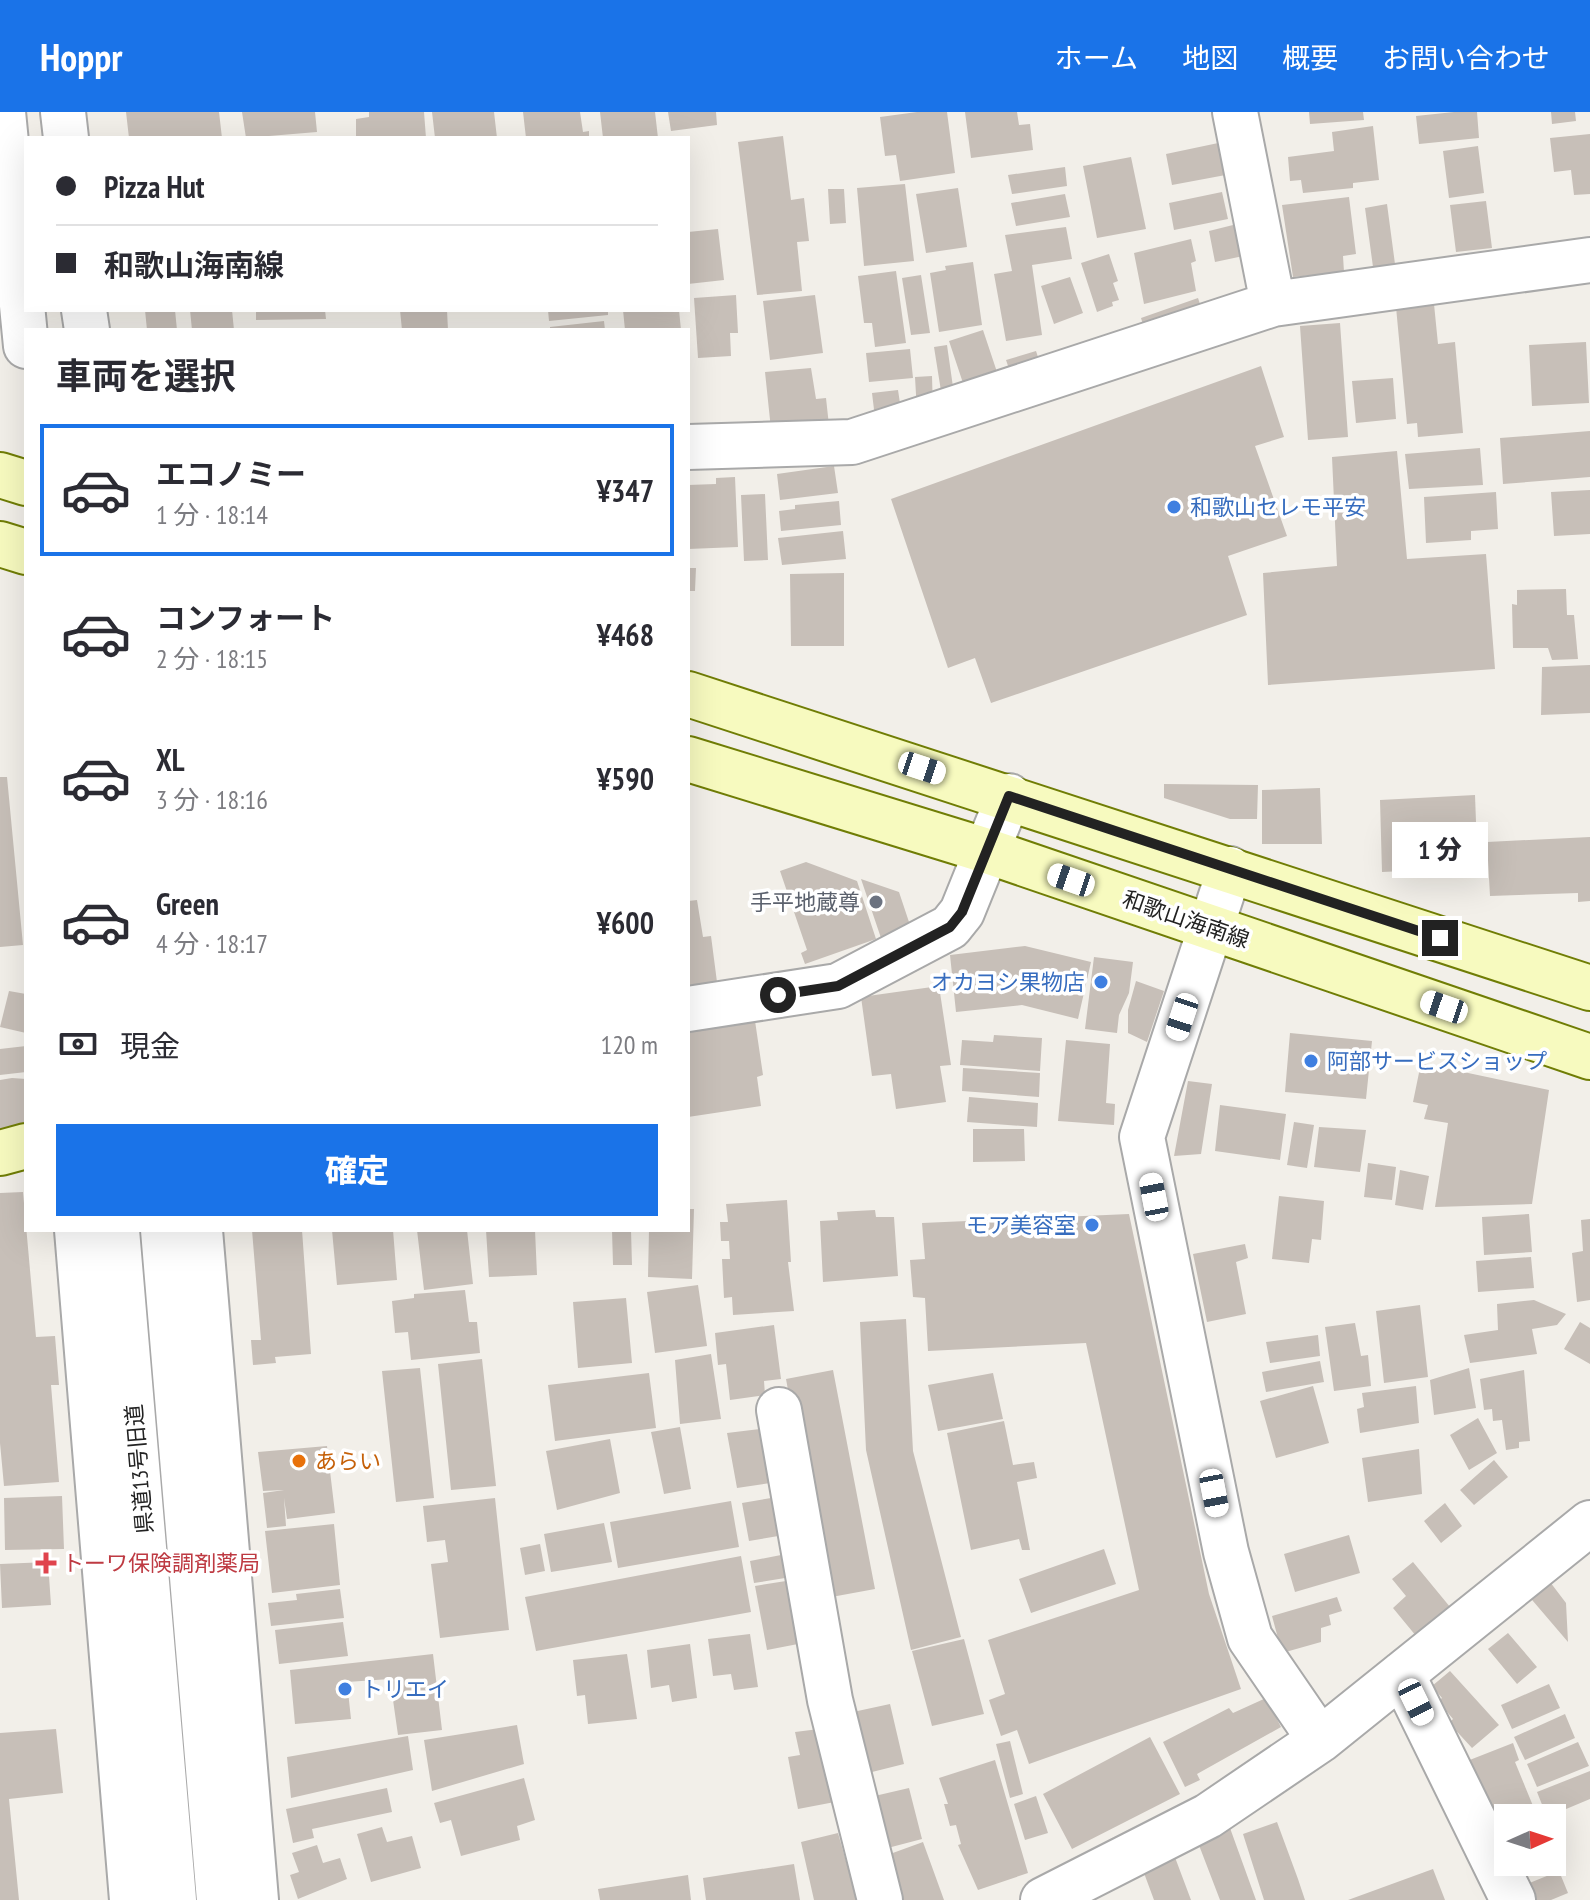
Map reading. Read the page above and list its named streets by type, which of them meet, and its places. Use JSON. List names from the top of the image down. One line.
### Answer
{"streets":{"main road":["和歌山海南線"],"street":["県道13号旧道"]},"places":{"other":["和歌山セレモ平安","手平地蔵尊","オカヨシ果物店","阿部サービスショップ","モア美容室","あらい","トリエイ"],"health":["トーワ保険調剤薬局"]},"north":"right","page":{"header":"Hoppr","nav":["ホーム","地図","概要","お問い合わせ"],"banner":["Pizza Hut","和歌山海南線"],"heading":"車両を選択","list":[{"name":"エコノミー","note":"1 分 · 18:14","value":"¥347"},{"name":"コンフォート","note":"2 分 · 18:15","value":"¥468"},{"name":"XL","note":"3 分 · 18:16","value":"¥590"},{"name":"Green","note":"4 分 · 18:17","value":"¥600"}],"bubble":"1 分","pay":["現金","120 m"],"buttons":"確定"}}
